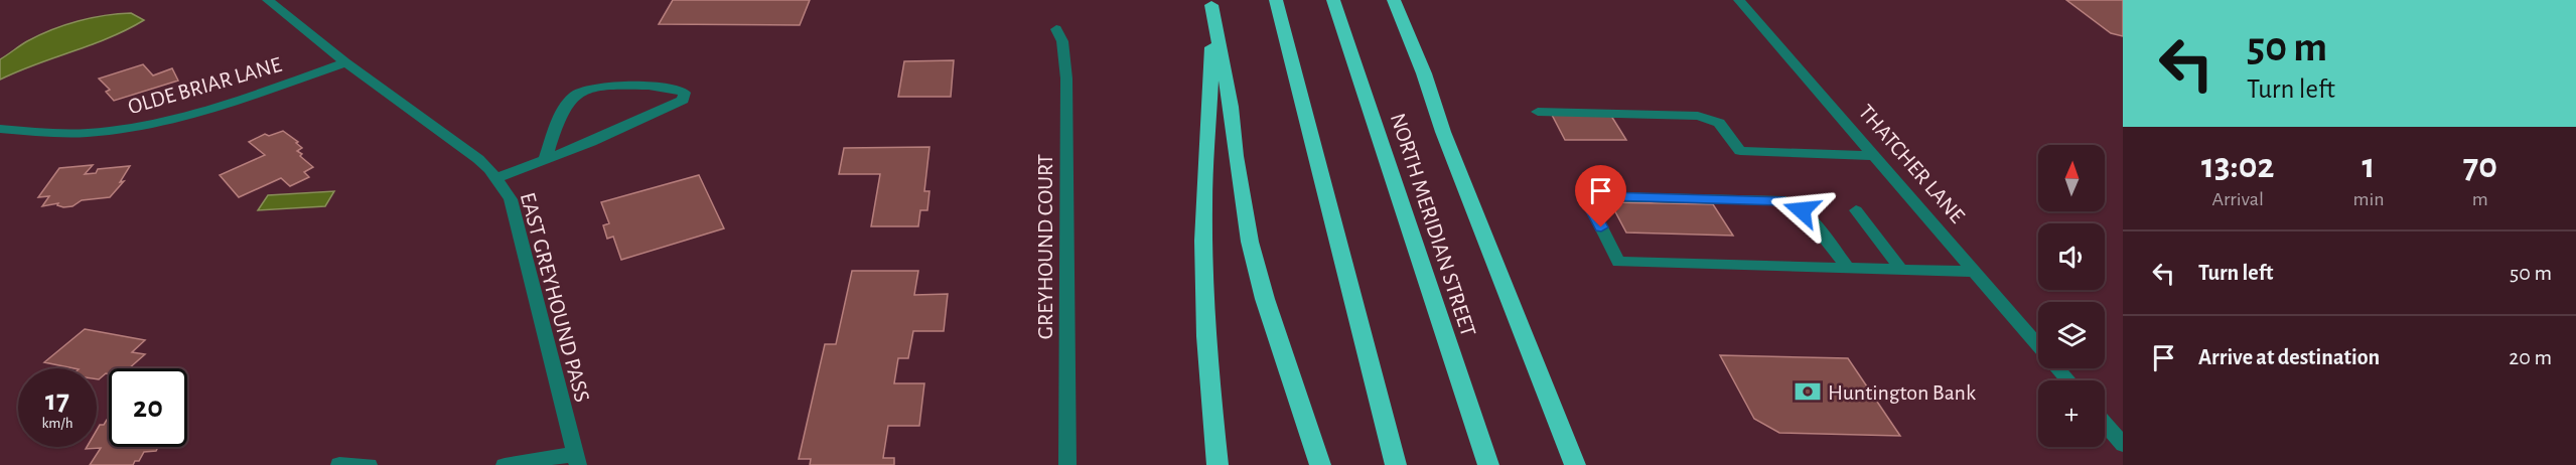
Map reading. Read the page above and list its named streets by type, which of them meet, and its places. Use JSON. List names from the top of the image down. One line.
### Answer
{"streets":{"highway":["NORTH MERIDIAN STREET"],"street":["OLDE BRIAR LANE","THATCHER LANE","GREYHOUND COURT","EAST GREYHOUND PASS"]},"crossings":[["OLDE BRIAR LANE","EAST GREYHOUND PASS"]],"places":{"bank":["Huntington Bank"]},"north":"top","page":{"turn":["50 m","Turn left"],"eta":["13:02","Arrival","1","min","70","m"],"map_buttons":"+","list":[{"name":"Turn left","value":"50 m"},{"name":"Arrive at destination","value":"20 m"}],"speed":"17 km/h","limit":"20"}}
